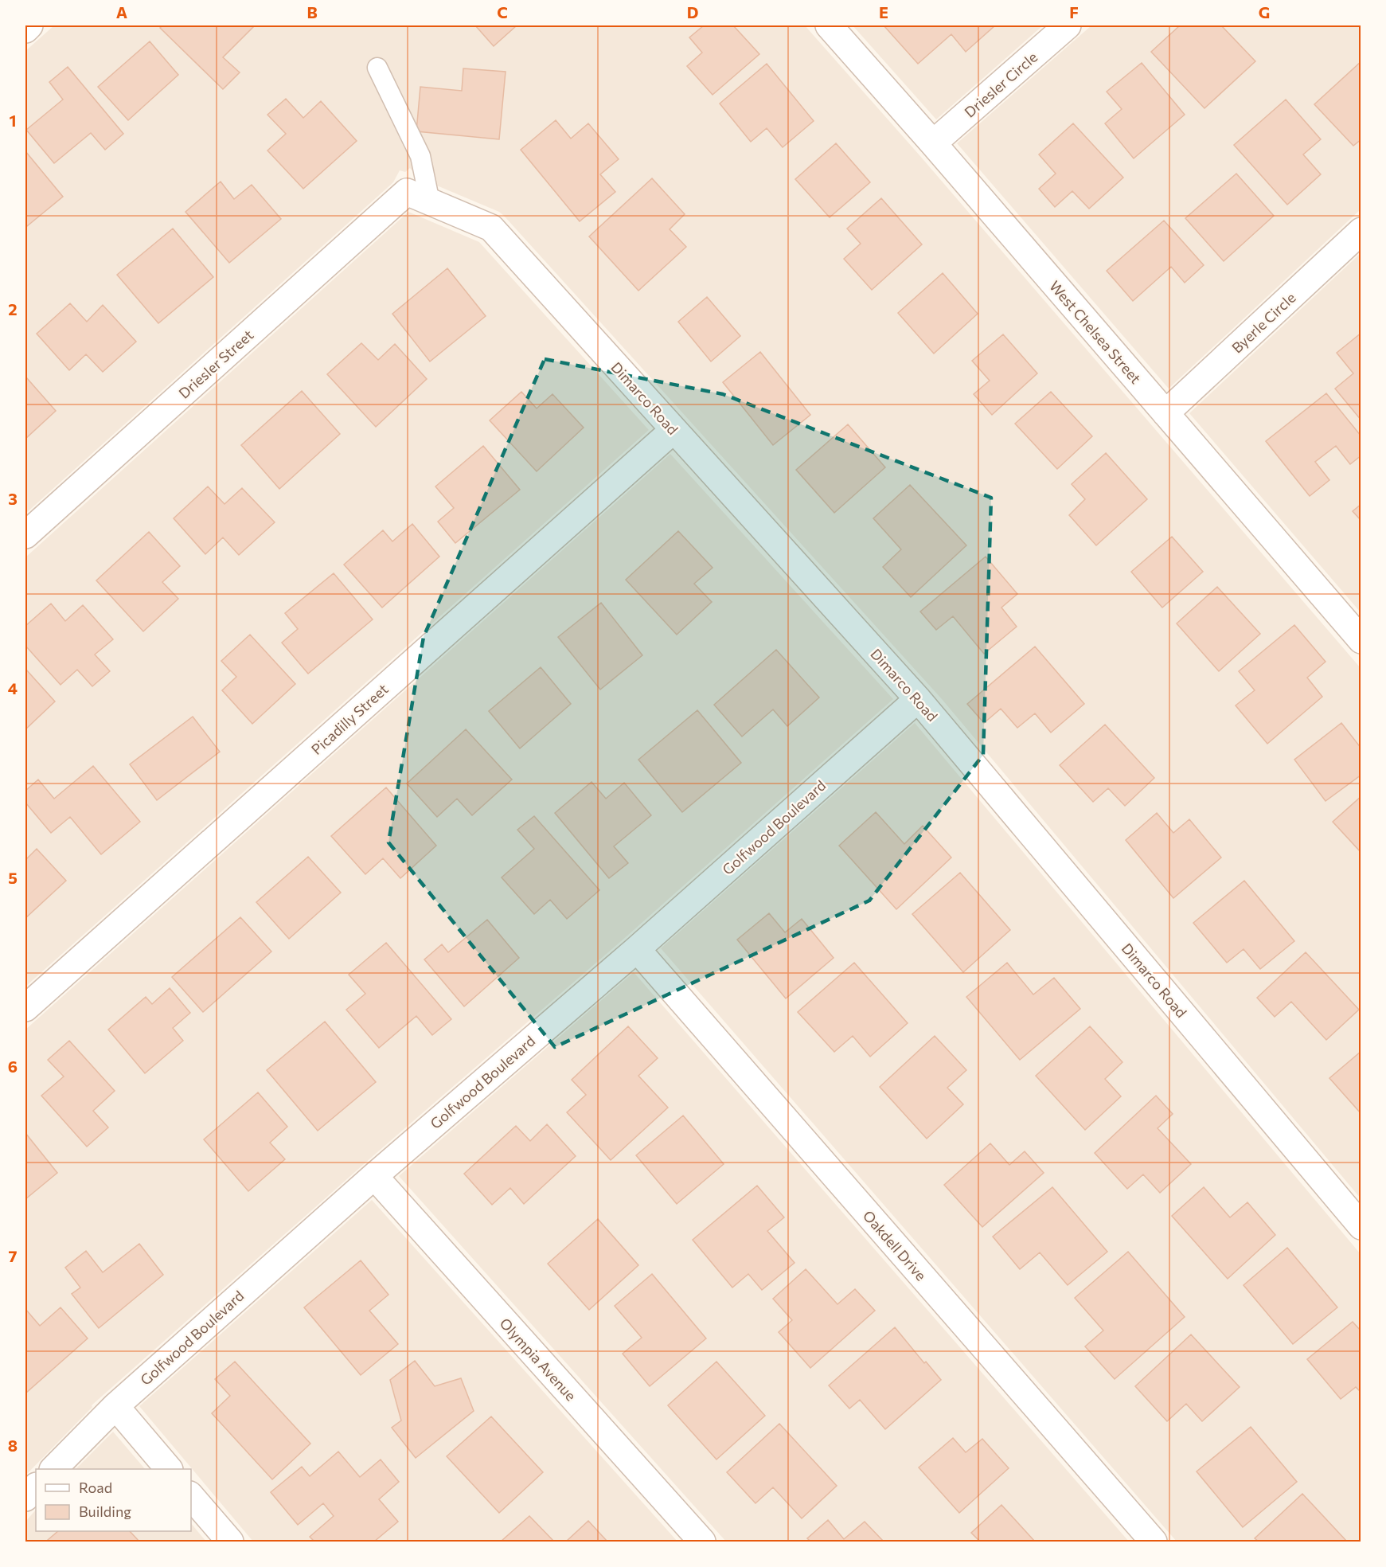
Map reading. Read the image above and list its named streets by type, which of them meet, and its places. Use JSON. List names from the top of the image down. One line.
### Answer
{"streets":{"street":["Driesler Circle","Byerle Circle","West Chelsea Street","Driesler Street","Dimarco Road","Picadilly Street","Golfwood Boulevard","Oakdell Drive","Olympia Avenue"]},"crossings":[["Driesler Circle","West Chelsea Street"],["Byerle Circle","West Chelsea Street"],["Driesler Street","Dimarco Road"],["Dimarco Road","Picadilly Street"],["Dimarco Road","Golfwood Boulevard"],["Golfwood Boulevard","Oakdell Drive"],["Golfwood Boulevard","Olympia Avenue"]],"legend":["Road","Building"],"grid":{"columns":["A","B","C","D","E","F","G"],"rows":["1","2","3","4","5","6","7","8"]}}
